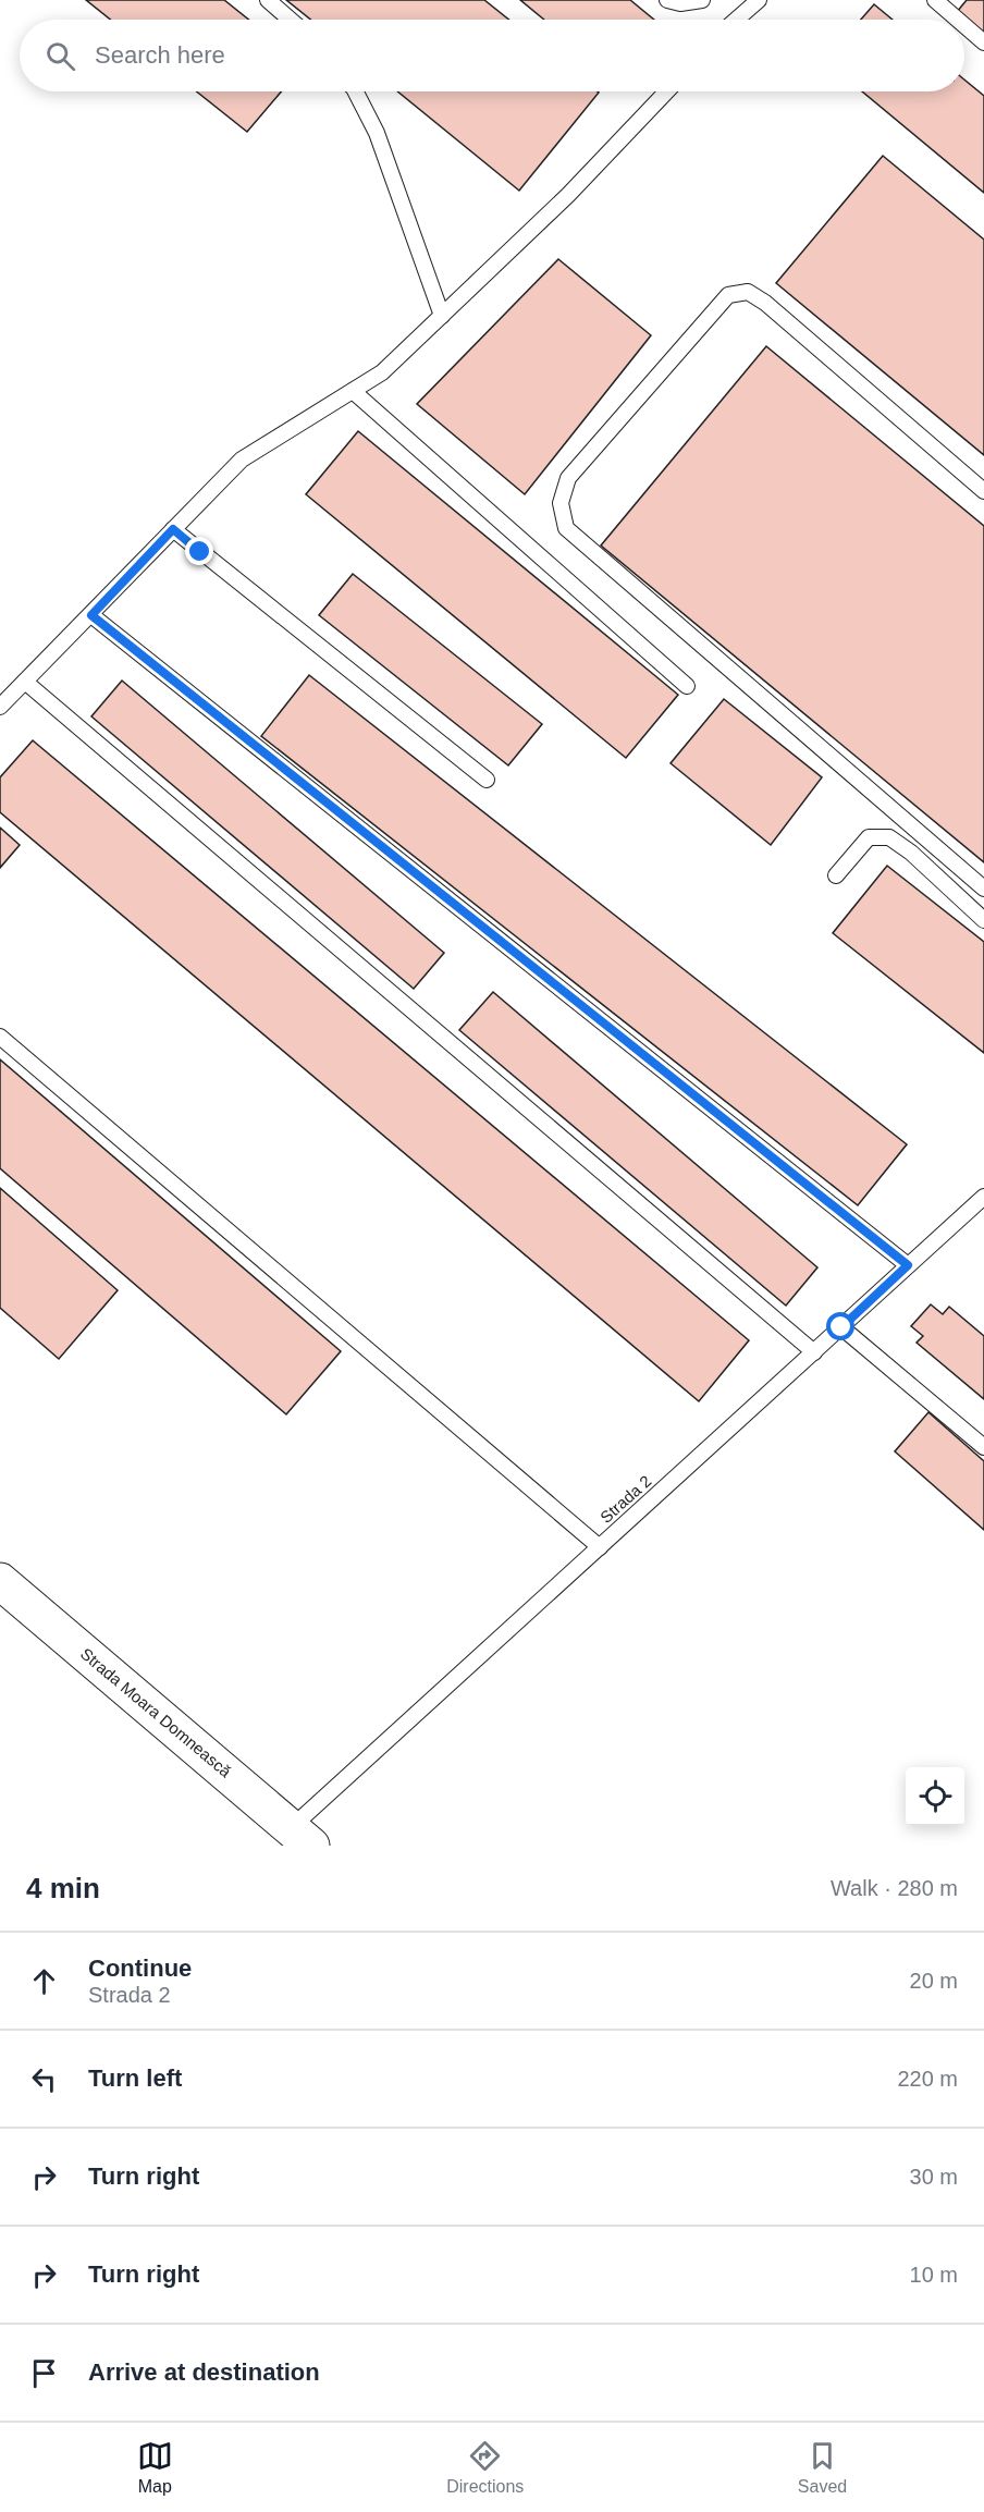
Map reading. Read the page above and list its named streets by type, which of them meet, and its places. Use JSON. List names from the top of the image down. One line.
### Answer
{"streets":{"street":["Strada Moara Domnească"],"lane":["Strada 2"]},"crossings":[["Strada 2","Strada Moara Domnească"]],"page":{"search":"Search here","heading":["4 min","Walk · 280 m"],"list":[["Continue","Strada 2","20 m"],["Turn left","220 m"],["Turn right","30 m"],["Turn right","10 m"],"Arrive at destination"],"nav":["Map","Directions","Saved"]}}
